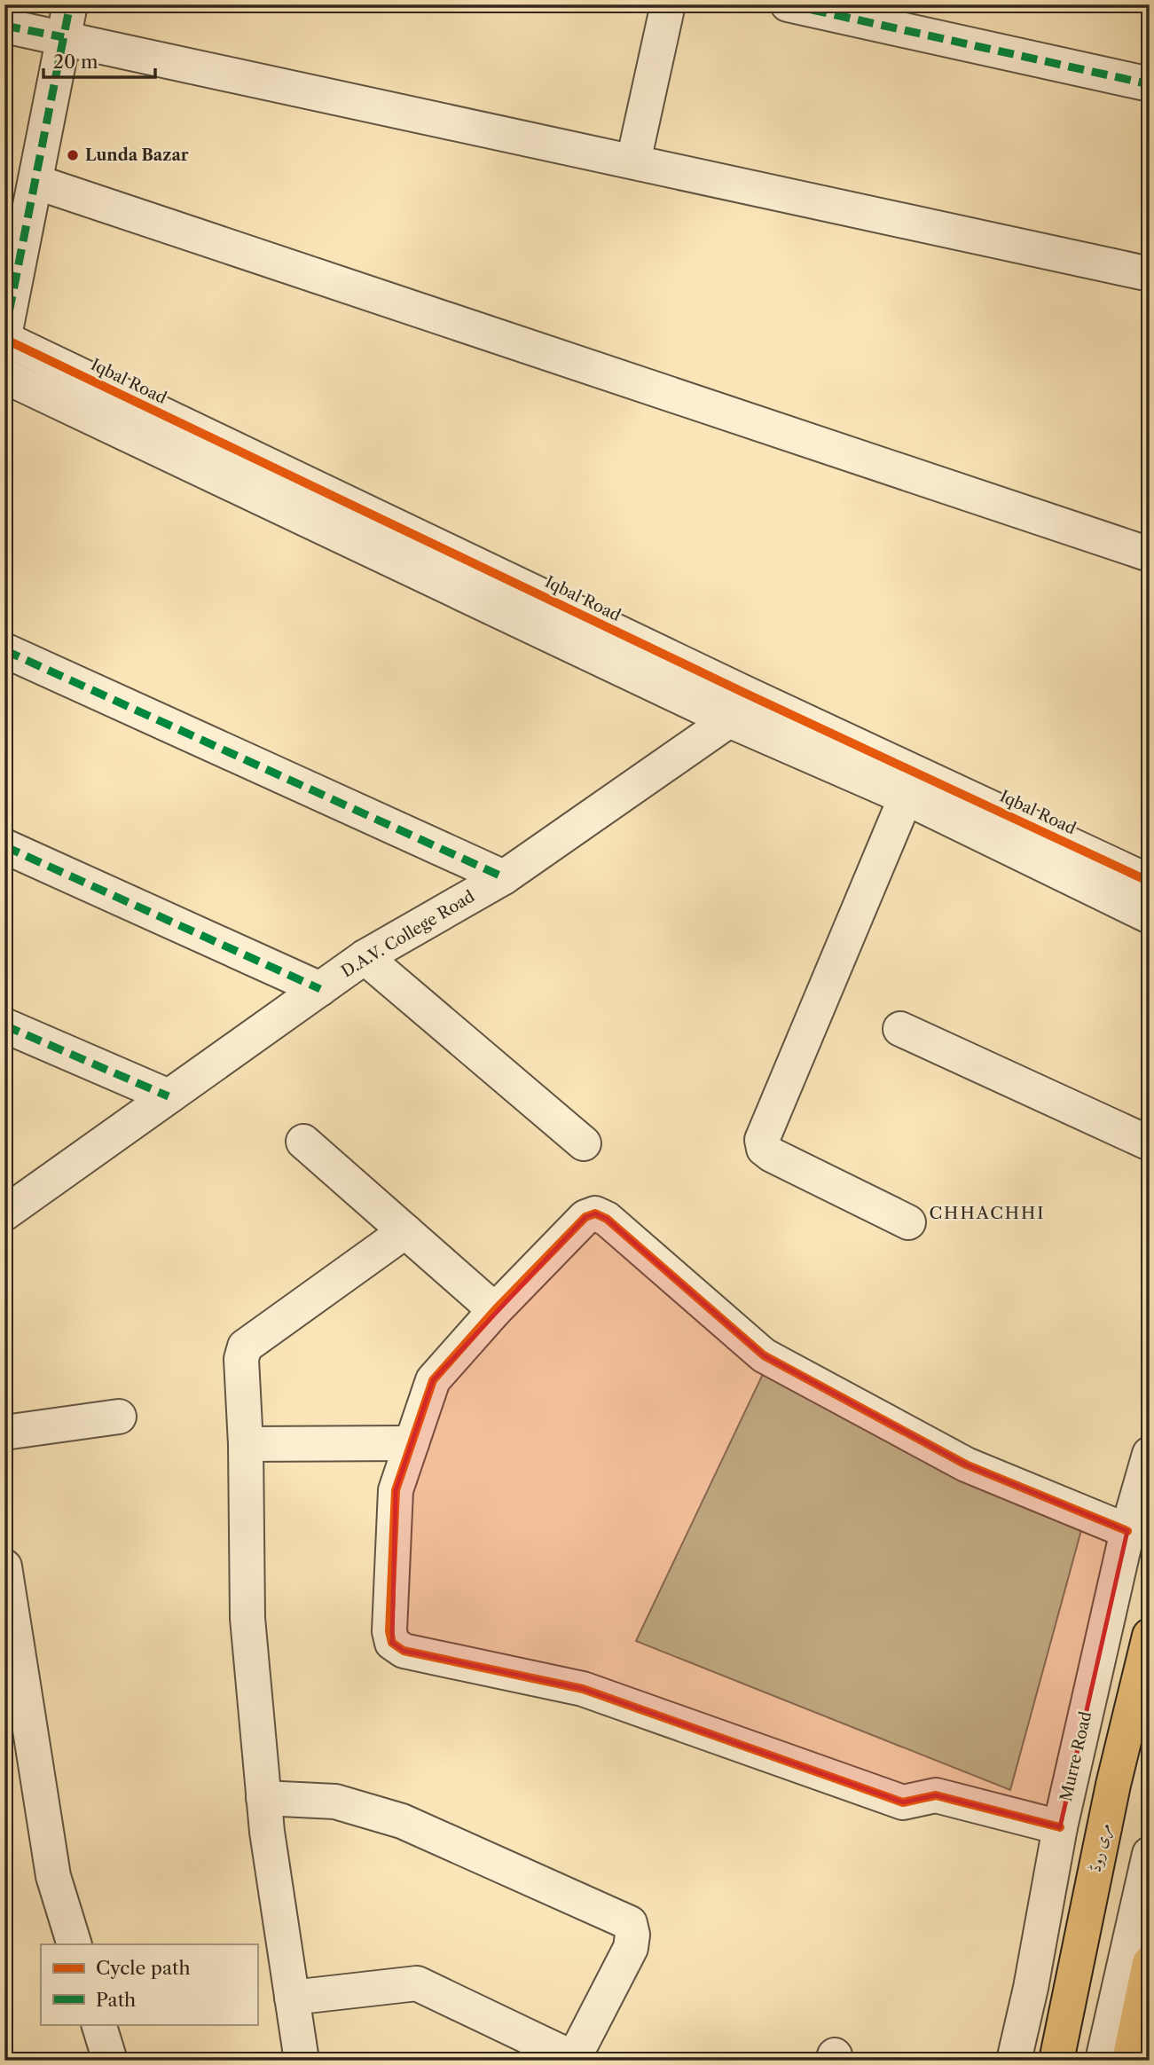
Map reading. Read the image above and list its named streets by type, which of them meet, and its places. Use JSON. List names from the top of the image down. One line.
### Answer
{"streets":{"main road":["مری روڈ"],"street":["Iqbal Road","D.A.V. College Road","Murre Road"]},"crossings":[["Iqbal Road","D.A.V. College Road"]],"districts":["CHHACHHI"],"places":["Lunda Bazar"],"legend":["Cycle path","Path"],"scale_bar":"20 m"}
